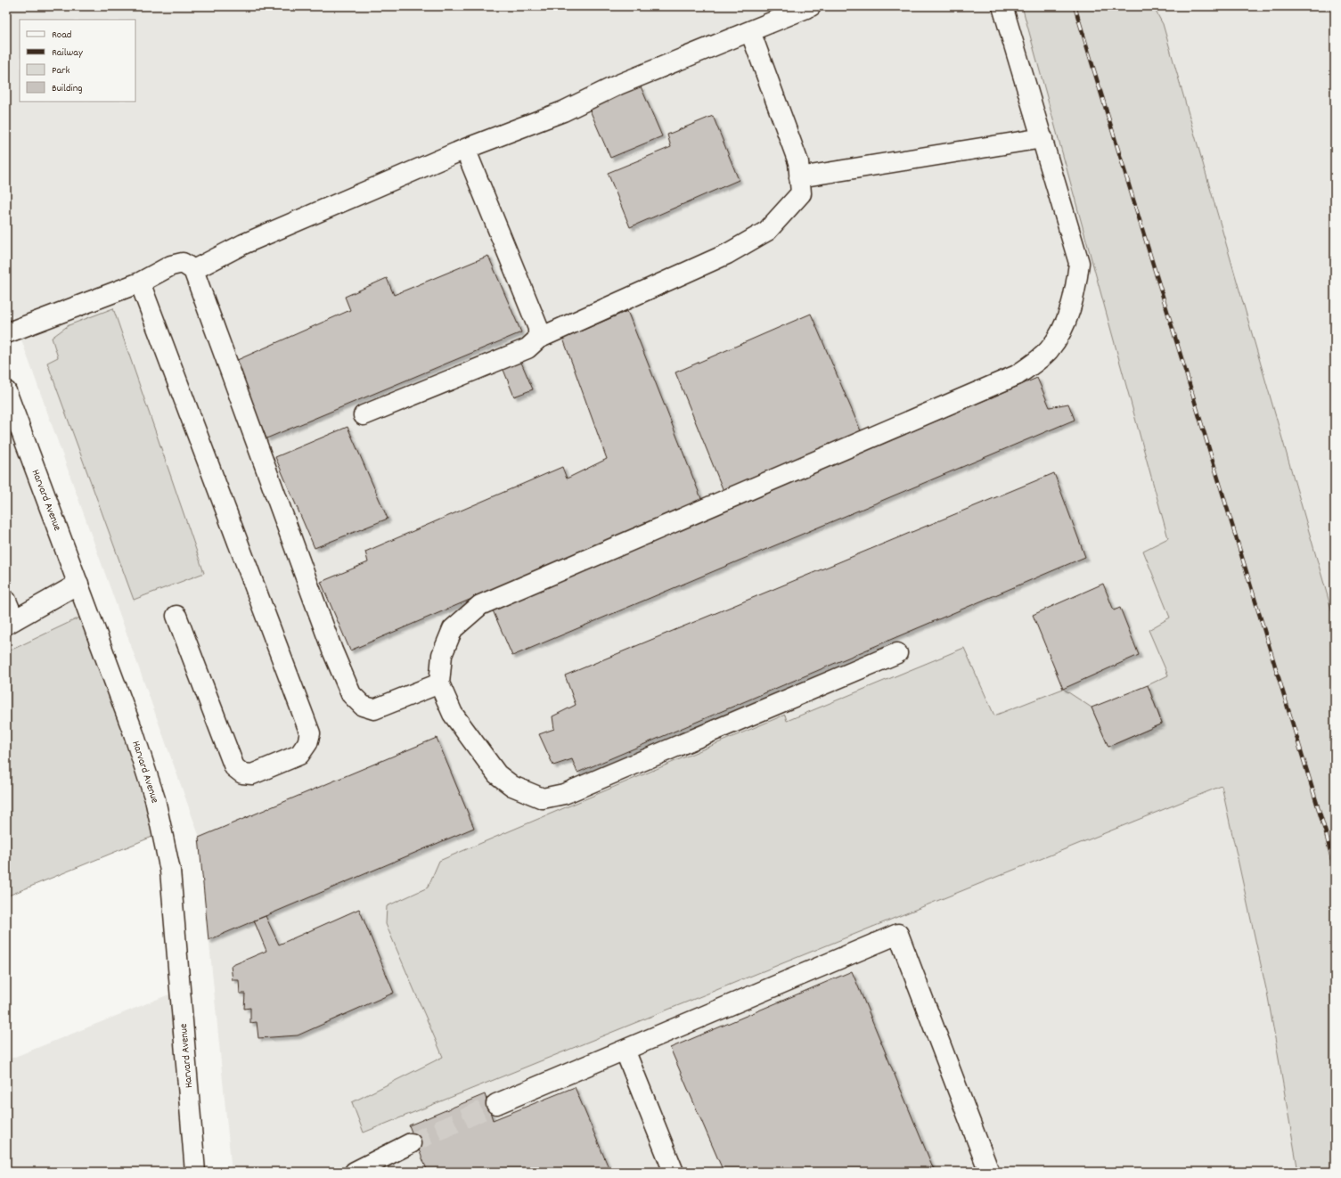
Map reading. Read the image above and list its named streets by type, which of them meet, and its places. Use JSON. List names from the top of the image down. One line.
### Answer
{"streets":{"main road":["Harvard Avenue"]},"legend":["Road","Railway","Park","Building"]}
